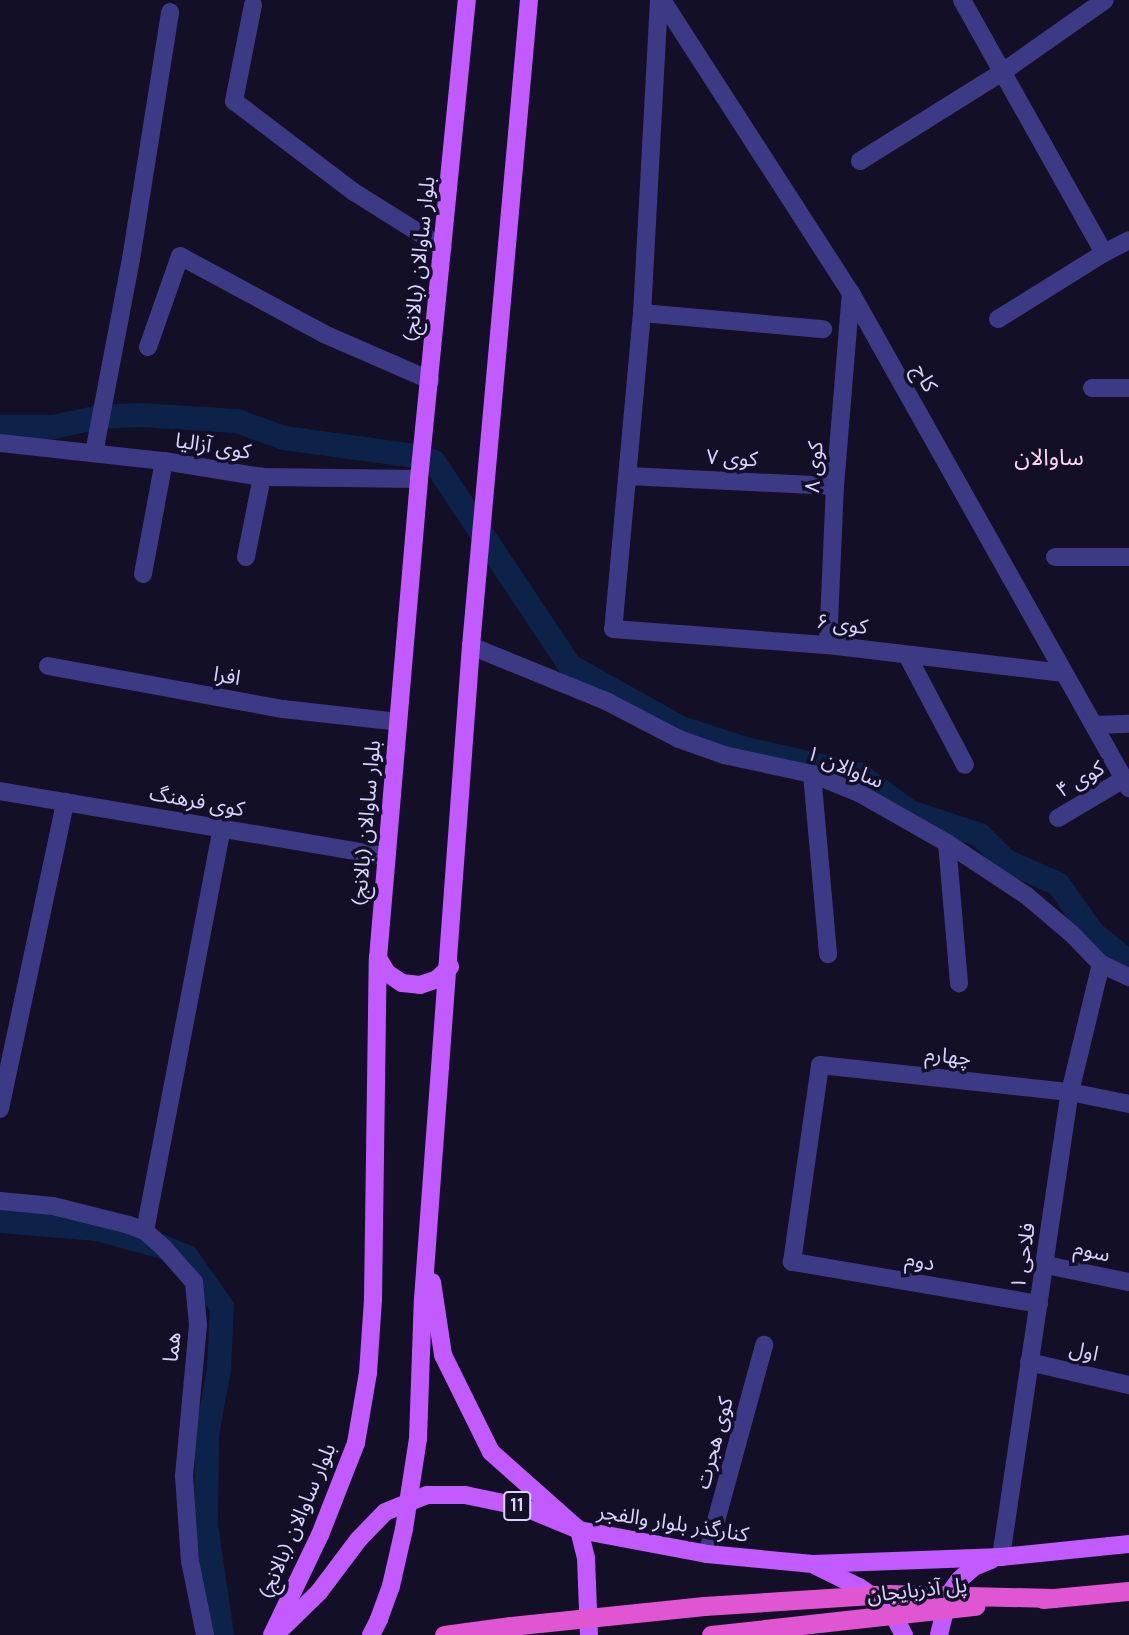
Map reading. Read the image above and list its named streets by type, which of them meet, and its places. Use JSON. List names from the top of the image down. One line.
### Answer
{"streets":{"highway":["پل آذربایجان"],"main road":["بلوار ساوالان (بالانج)","11","کنارگذر بلوار والفجر"],"street":["کاج","کوی آزالیا","کوی ۷","کوی ۸","کوی ۶","افرا","ساوالان ۱","کوی ۴","کوی فرهنگ","چهارم","سوم","فلاحی ۱","دوم","هما","اول","کوی هجرت"]},"crossings":[["بلوار ساوالان (بالانج)","کوی آزالیا"],["بلوار ساوالان (بالانج)","افرا"],["بلوار ساوالان (بالانج)","کوی فرهنگ"],["بلوار ساوالان (بالانج)","کنارگذر بلوار والفجر"],["کاج","کوی ۸"],["کاج","کوی ۶"],["کاج","کوی ۴"],["کوی ۷","کوی ۸"],["کوی ۷","کوی ۶"],["کوی ۸","کوی ۶"],["ساوالان ۱","فلاحی ۱"],["چهارم","فلاحی ۱"],["چهارم","دوم"],["سوم","فلاحی ۱"],["فلاحی ۱","دوم"],["فلاحی ۱","اول"],["فلاحی ۱","کنارگذر بلوار والفجر"],["کوی هجرت","کنارگذر بلوار والفجر"],["11","کنارگذر بلوار والفجر"]],"districts":["ساوالان"]}
